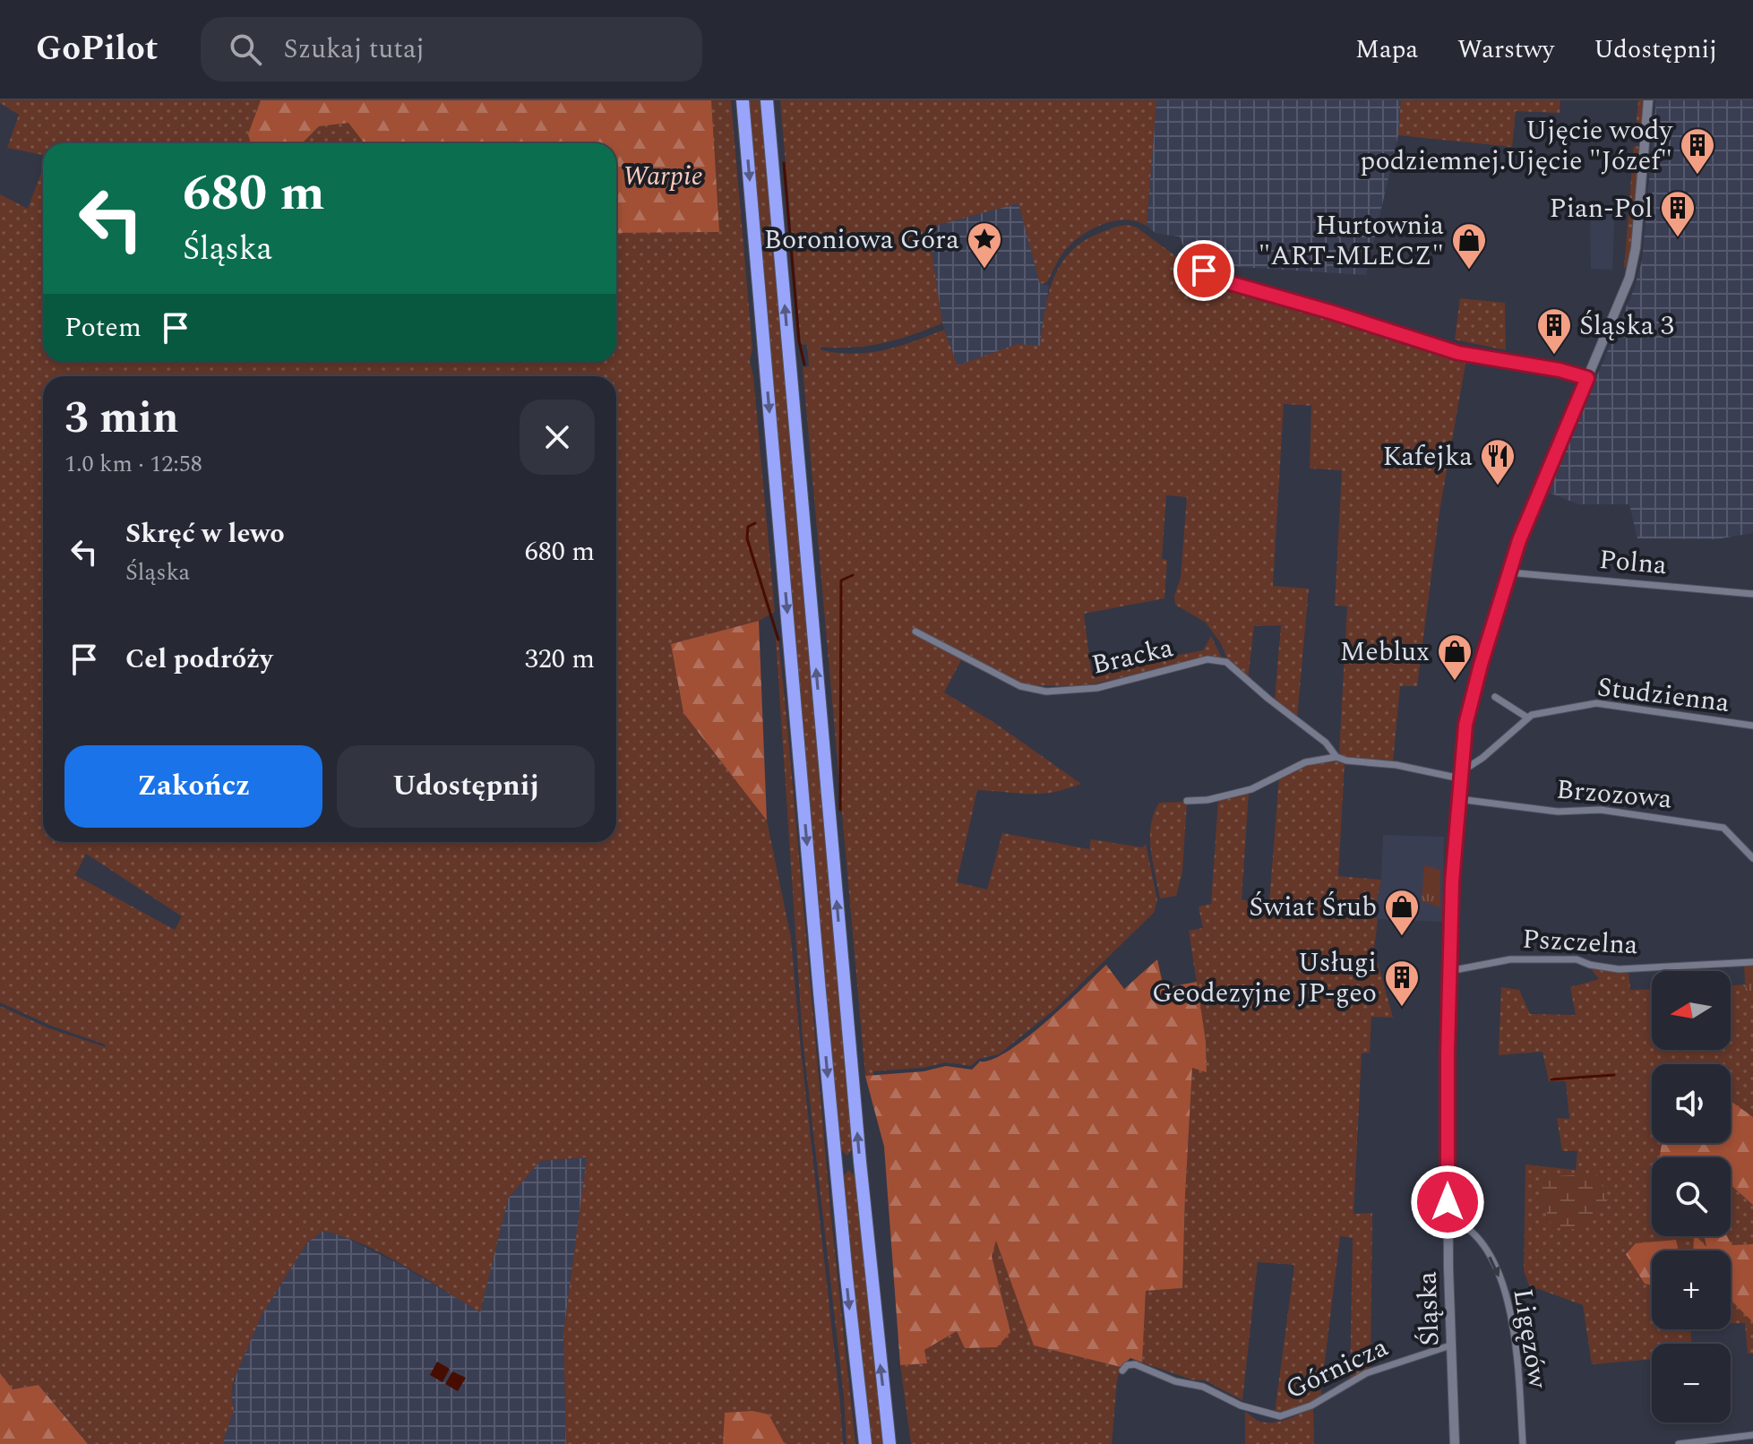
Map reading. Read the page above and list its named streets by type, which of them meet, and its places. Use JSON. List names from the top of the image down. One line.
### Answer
{"streets":{"main road":["Śląska"],"street":["Polna","Bracka","Studzienna","Brzozowa","Pszczelna","Ligęzów","Górnicza"]},"crossings":[["Polna","Śląska"],["Brzozowa","Śląska"],["Pszczelna","Śląska"],["Śląska","Ligęzów"],["Śląska","Górnicza"]],"one_way":["Ligęzów"],"parks":["Warpie"],"places":{"building":["Ujęcie wody podziemnej.Ujęcie \"Józef\"","Pian-Pol","Śląska 3","Usługi Geodezyjne JP-geo"],"place":["Boroniowa Góra"],"shop":["Hurtownia \"ART-MLECZ\"","Meblux","Świat Śrub"],"restaurant":["Kafejka"]},"north":"left","page":{"header":"GoPilot","search":"Szukaj tutaj","nav":["Mapa","Warstwy","Udostępnij"],"turn":["680 m","Śląska"],"then":"Potem","heading":["3 min","1.0 km · 12:58"],"list":[{"name":"Skręć w lewo","note":"Śląska","value":"680 m"},{"name":"Cel podróży","value":"320 m"}],"buttons":["Zakończ","Udostępnij"],"map_buttons":["+","−"]}}
